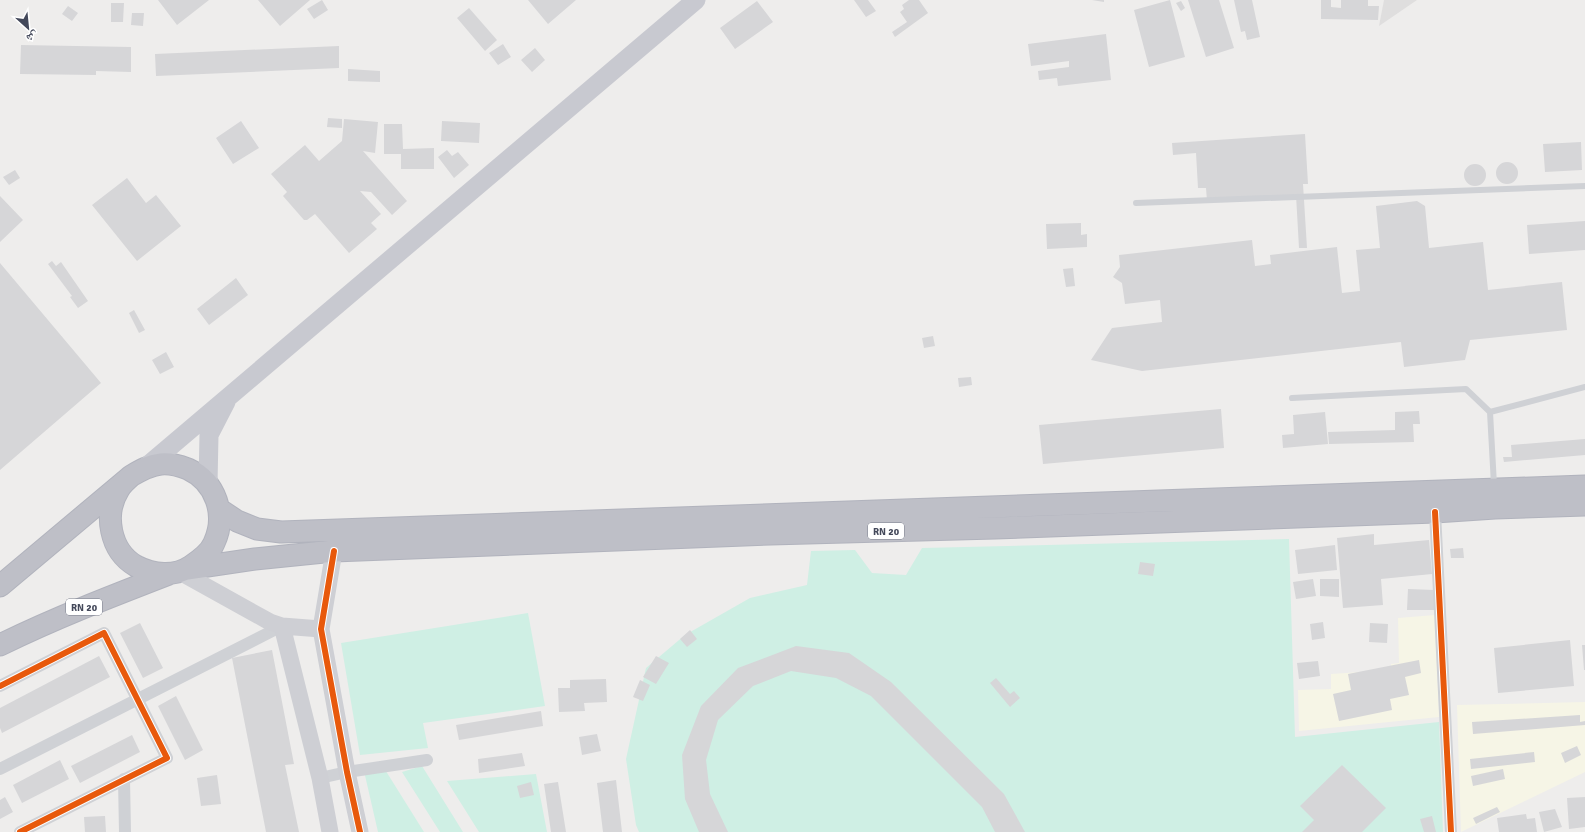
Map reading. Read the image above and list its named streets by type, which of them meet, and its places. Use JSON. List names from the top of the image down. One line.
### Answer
{"streets":{"highway":["RN 20"]},"north":"bottom right"}
